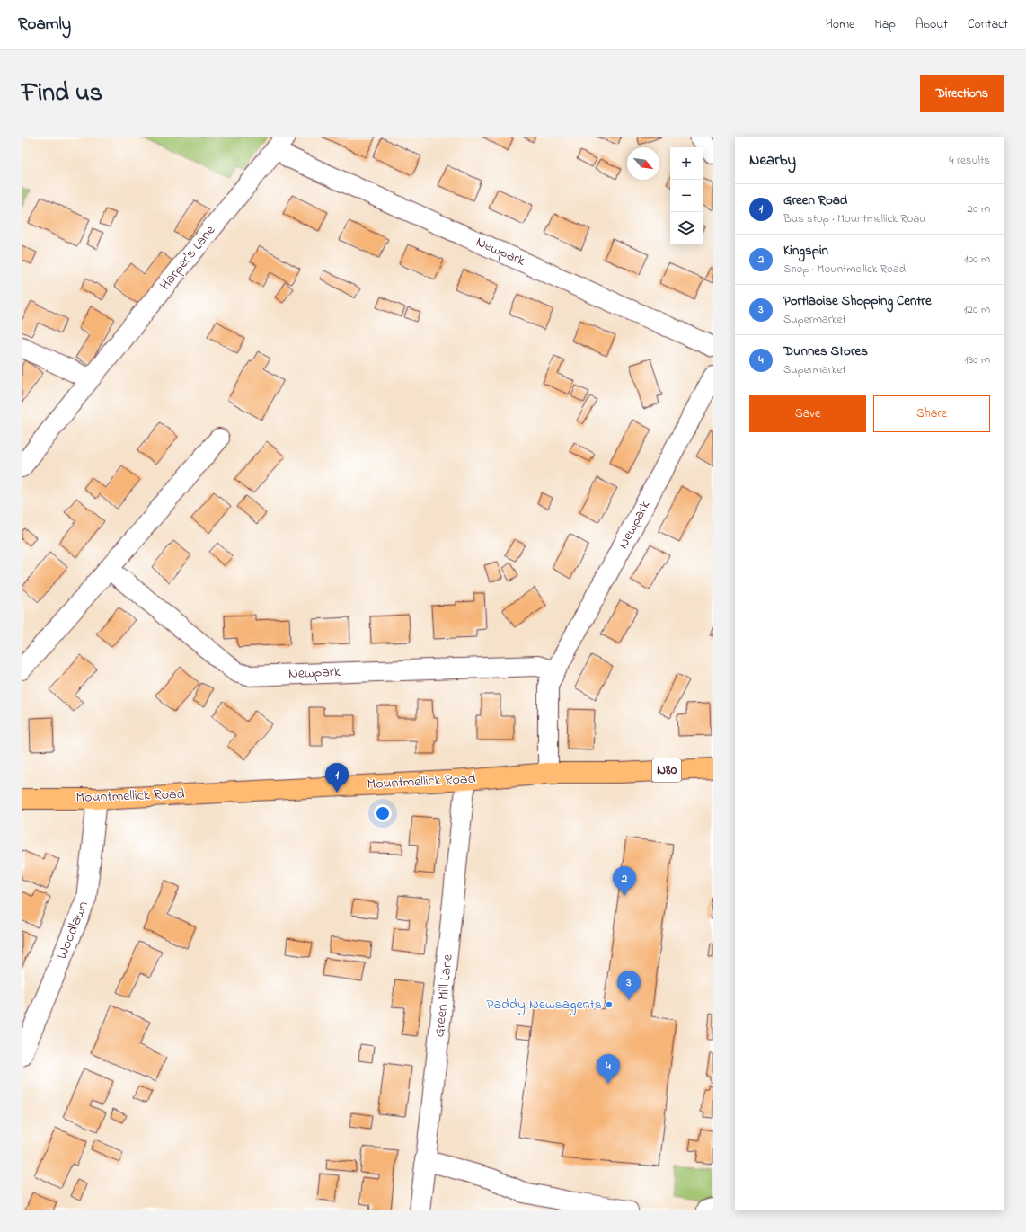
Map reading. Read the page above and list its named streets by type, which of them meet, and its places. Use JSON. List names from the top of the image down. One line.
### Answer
{"streets":{"main road":["N80","Mountmellick Road"],"street":["Newpark","Harper's Lane","Woodlawn","Green Mill Lane"]},"crossings":[["Newpark","Mountmellick Road"],["Mountmellick Road","Woodlawn"],["Mountmellick Road","Green Mill Lane"]],"places":["Paddy Newsagents"],"north":"bottom right","page":{"header":"Roamly","nav":["Home","Map","About","Contact"],"title":"Find us","buttons":["Directions",["Save","Share"]],"heading":["Nearby","4 results"],"map_buttons":["+","−"],"list":[{"mark":"1","name":"Green Road","note":"Bus stop · Mountmellick Road","value":"20 m"},{"mark":"2","name":"Kingspin","note":"Shop · Mountmellick Road","value":"100 m"},{"mark":"3","name":"Portlaoise Shopping Centre","note":"Supermarket","value":"120 m"},{"mark":"4","name":"Dunnes Stores","note":"Supermarket","value":"130 m"}],"pins":["1","2","3","4"]}}
